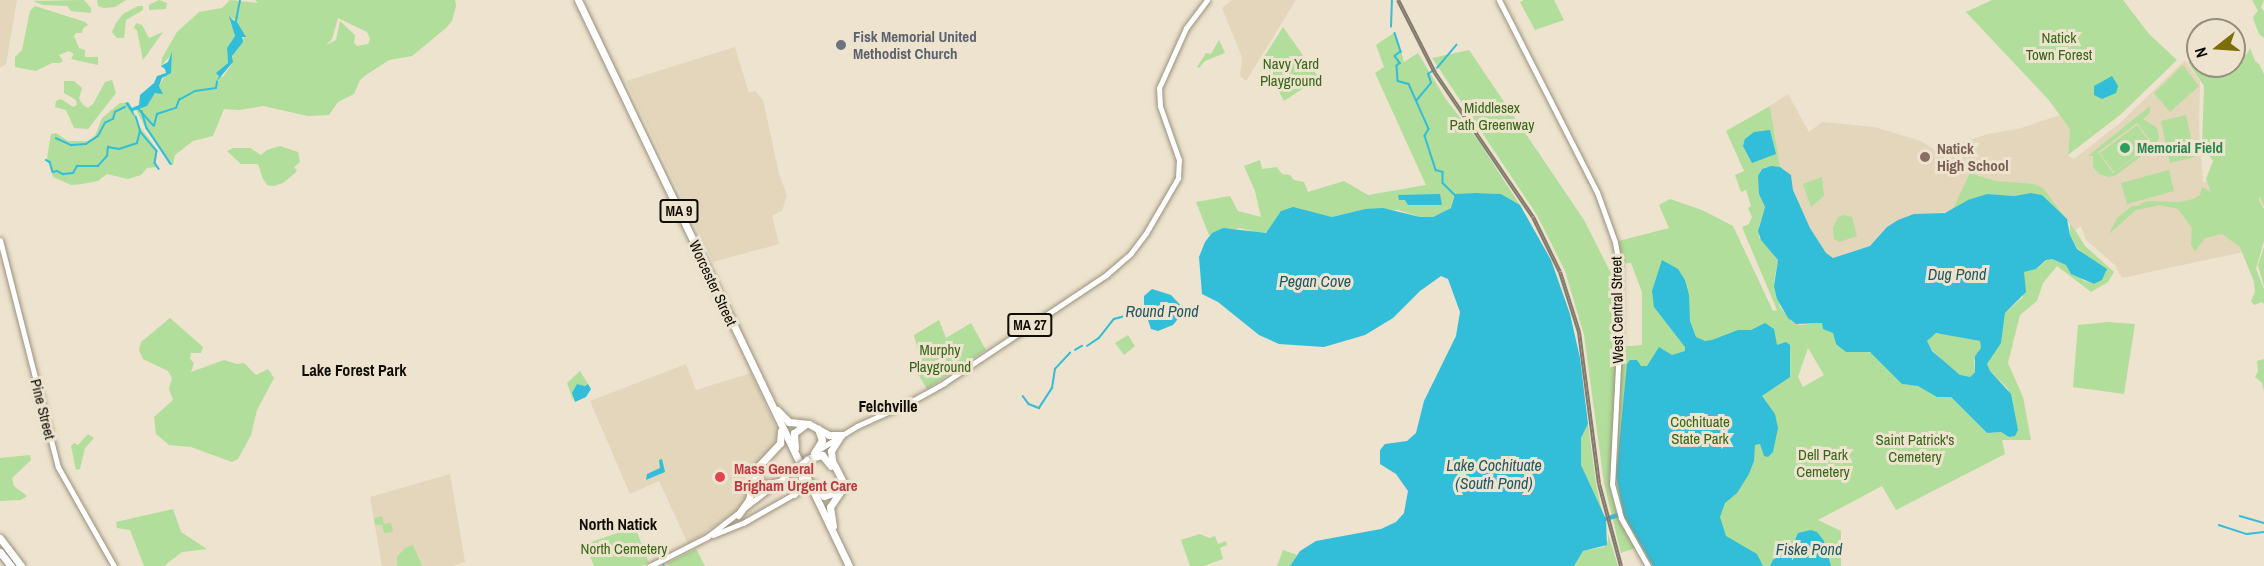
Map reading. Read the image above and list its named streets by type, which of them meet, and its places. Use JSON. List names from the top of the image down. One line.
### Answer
{"streets":{"highway":["MA 9","Worcester Street"],"main road":["West Central Street","MA 27","Pine Street"]},"districts":["Lake Forest Park","Felchville","North Natick"],"water":["Dug Pond","Pegan Cove","Round Pond","Lake Cochituate (South Pond)","Fiske Pond"],"parks":["Natick Town Forest","Navy Yard Playground","Middlesex Path Greenway","Murphy Playground","Cochituate State Park","Saint Patrick's Cemetery","Dell Park Cemetery","North Cemetery"],"places":["Fisk Memorial United Methodist Church","Memorial Field","Natick High School","Mass General Brigham Urgent Care"],"north":"left"}
